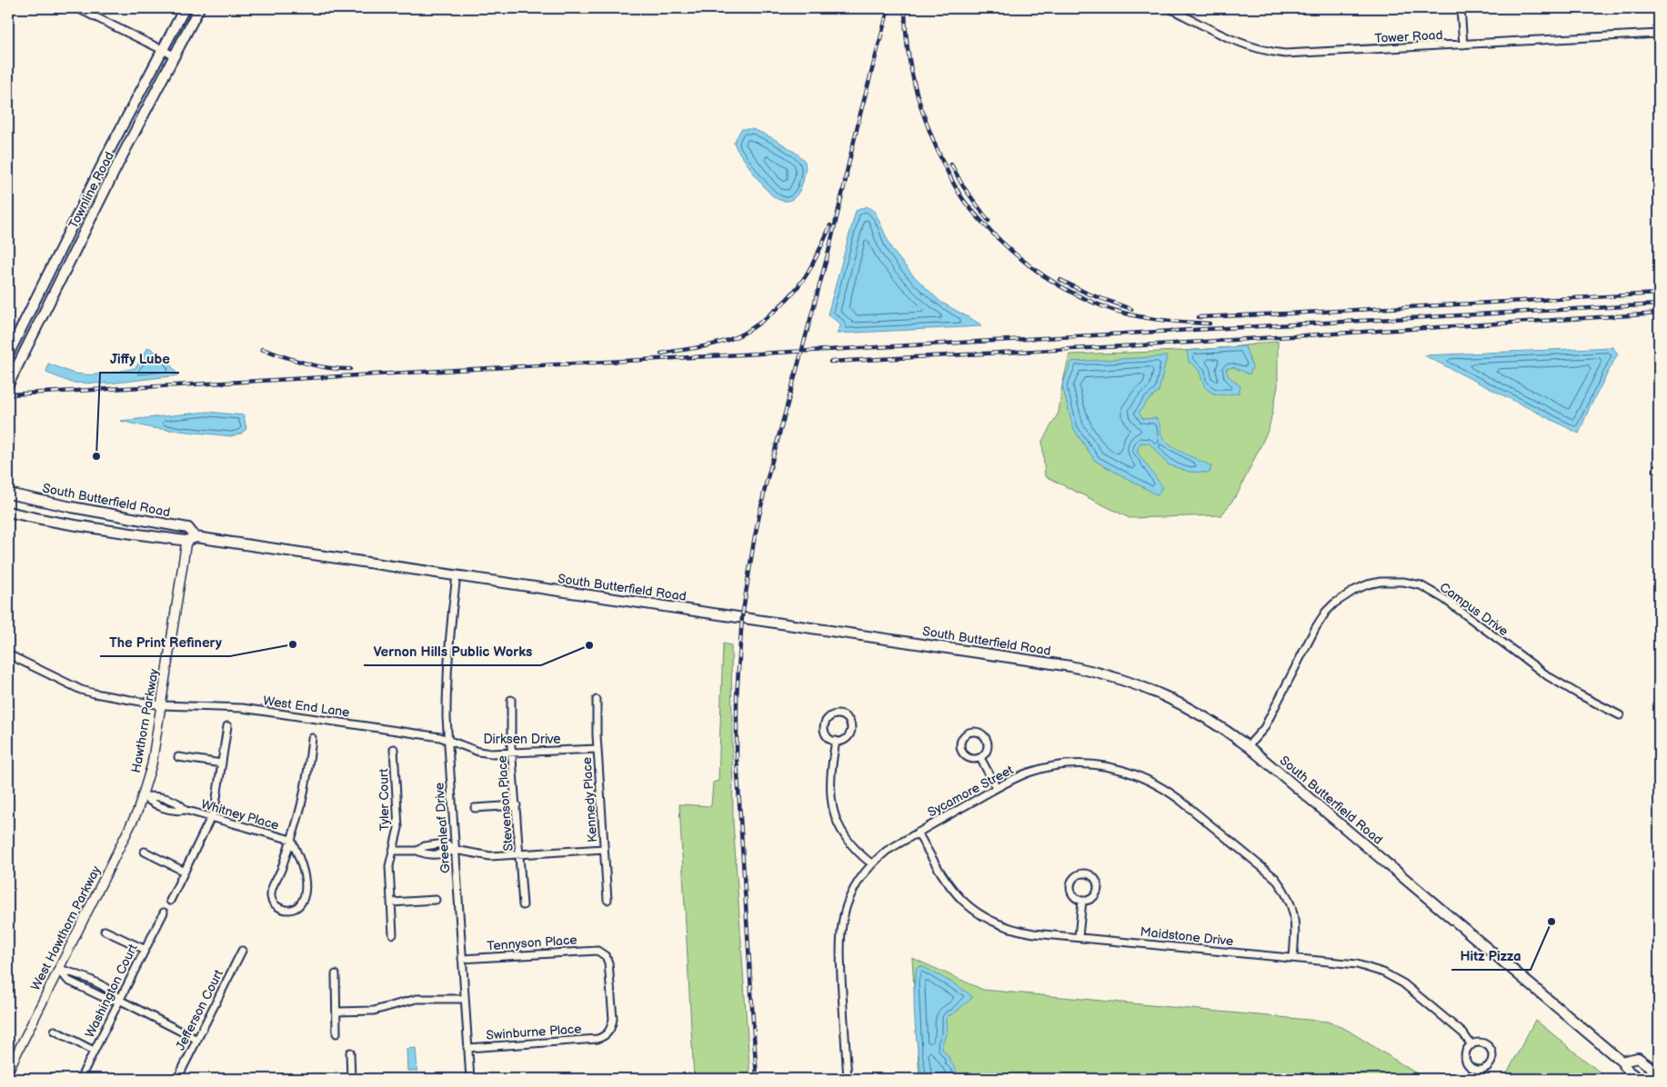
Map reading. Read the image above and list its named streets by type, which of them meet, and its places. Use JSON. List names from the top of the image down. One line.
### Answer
{"streets":{"main road":["Townline Road","South Butterfield Road"],"street":["Tower Road","Campus Drive","West End Lane","Hawthorn Parkway","Dirksen Drive","Sycamore Street","Tyler Court","Kennedy Place","Stevenson Place","Whitney Place","Greenleaf Drive","West Hawthorn Parkway","Maidstone Drive","Tennyson Place","Washington Court","Jefferson Court","Swinburne Place"]},"crossings":[["South Butterfield Road","Campus Drive"],["South Butterfield Road","Hawthorn Parkway"],["South Butterfield Road","Greenleaf Drive"],["West End Lane","Hawthorn Parkway"],["West End Lane","Dirksen Drive"],["West End Lane","Greenleaf Drive"],["Hawthorn Parkway","Whitney Place"],["Hawthorn Parkway","West Hawthorn Parkway"],["Dirksen Drive","Kennedy Place"],["Dirksen Drive","Stevenson Place"],["Dirksen Drive","Greenleaf Drive"],["Sycamore Street","Maidstone Drive"],["Whitney Place","West Hawthorn Parkway"],["Greenleaf Drive","Tennyson Place"],["Greenleaf Drive","Swinburne Place"],["Tennyson Place","Swinburne Place"]],"places":["Jiffy Lube","The Print Refinery","Vernon Hills Public Works","Hitz Pizza"]}
